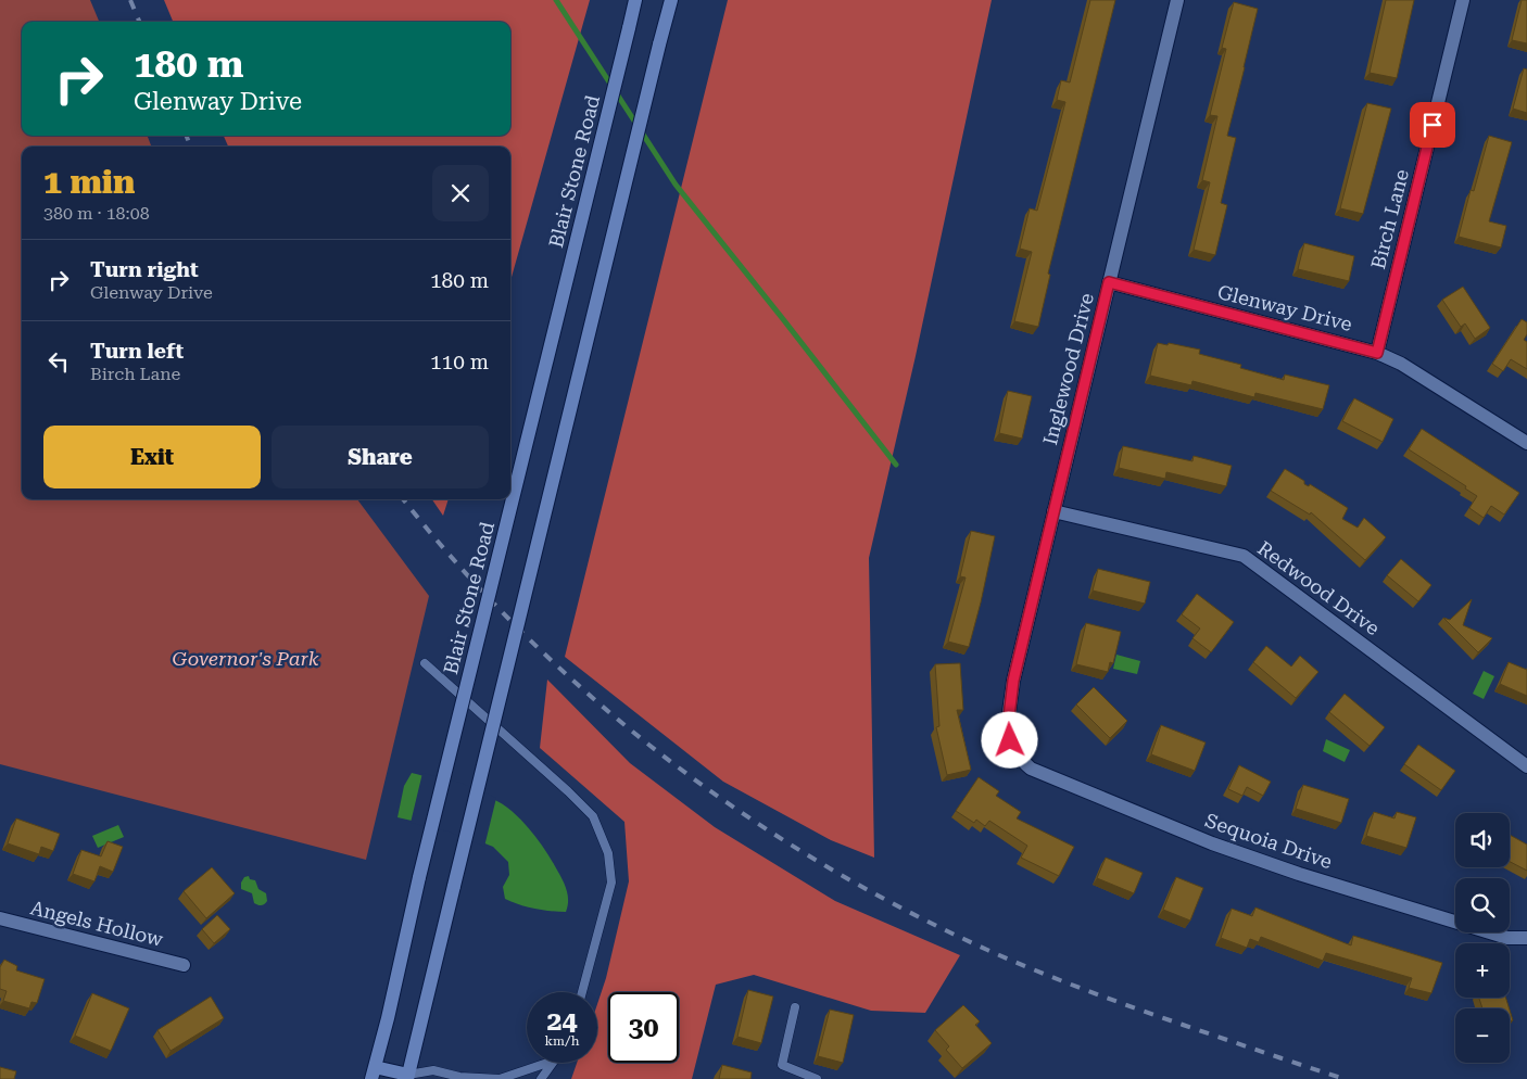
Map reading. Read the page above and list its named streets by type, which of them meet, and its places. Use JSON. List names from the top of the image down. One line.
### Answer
{"streets":{"main road":["Blair Stone Road"],"street":["Birch Lane","Glenway Drive","Inglewood Drive","Redwood Drive","Sequoia Drive","Angels Hollow"]},"crossings":[["Birch Lane","Glenway Drive"],["Glenway Drive","Inglewood Drive"],["Inglewood Drive","Redwood Drive"],["Inglewood Drive","Sequoia Drive"]],"parks":["Governor's Park"],"page":{"turn":["180 m","Glenway Drive"],"heading":["1 min","380 m · 18:08"],"list":[{"name":"Turn right","note":"Glenway Drive","value":"180 m"},{"name":"Turn left","note":"Birch Lane","value":"110 m"}],"buttons":["Exit","Share"],"map_buttons":["+","−"],"speed":"24 km/h","limit":"30"}}
